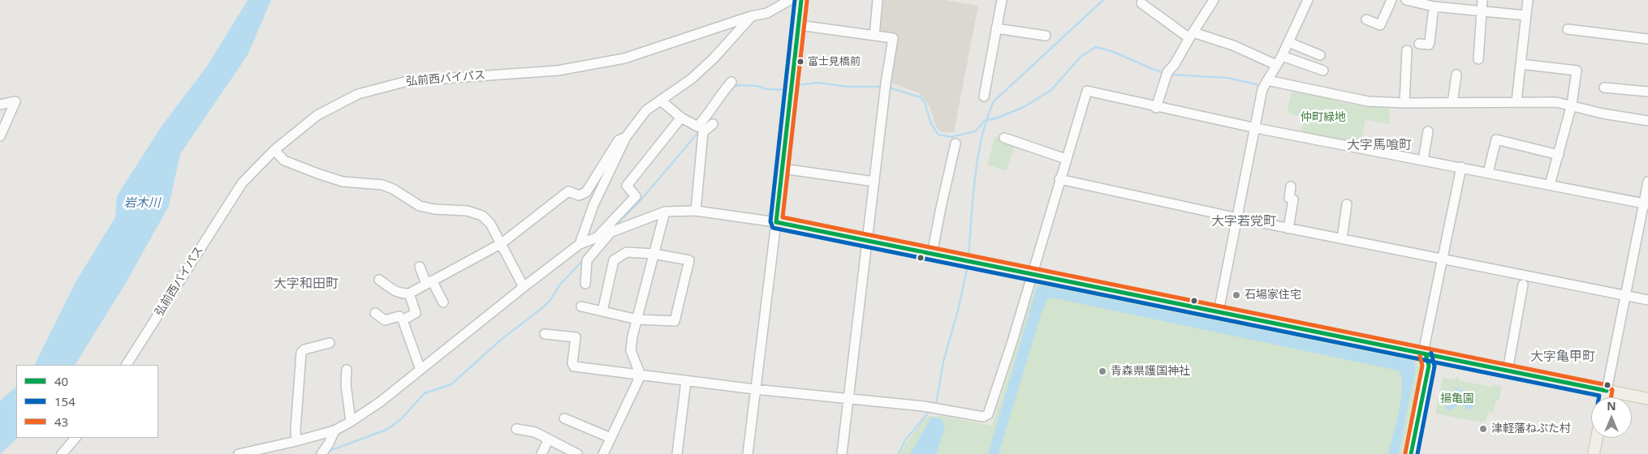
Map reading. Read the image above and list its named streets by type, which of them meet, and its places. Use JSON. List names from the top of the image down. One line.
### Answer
{"streets":{"street":["弘前西バイパス"]},"districts":["大字馬喰町","大字若党町","大字和田町","大字亀甲町"],"water":["岩木川"],"parks":["仲町緑地","揚亀園"],"places":["富士見橋前","石場家住宅","青森県護国神社","津軽藩ねぷた村"],"lines":["transit line 40","transit line 154","transit line 43"],"legend":["40","154","43"],"north":"top"}
